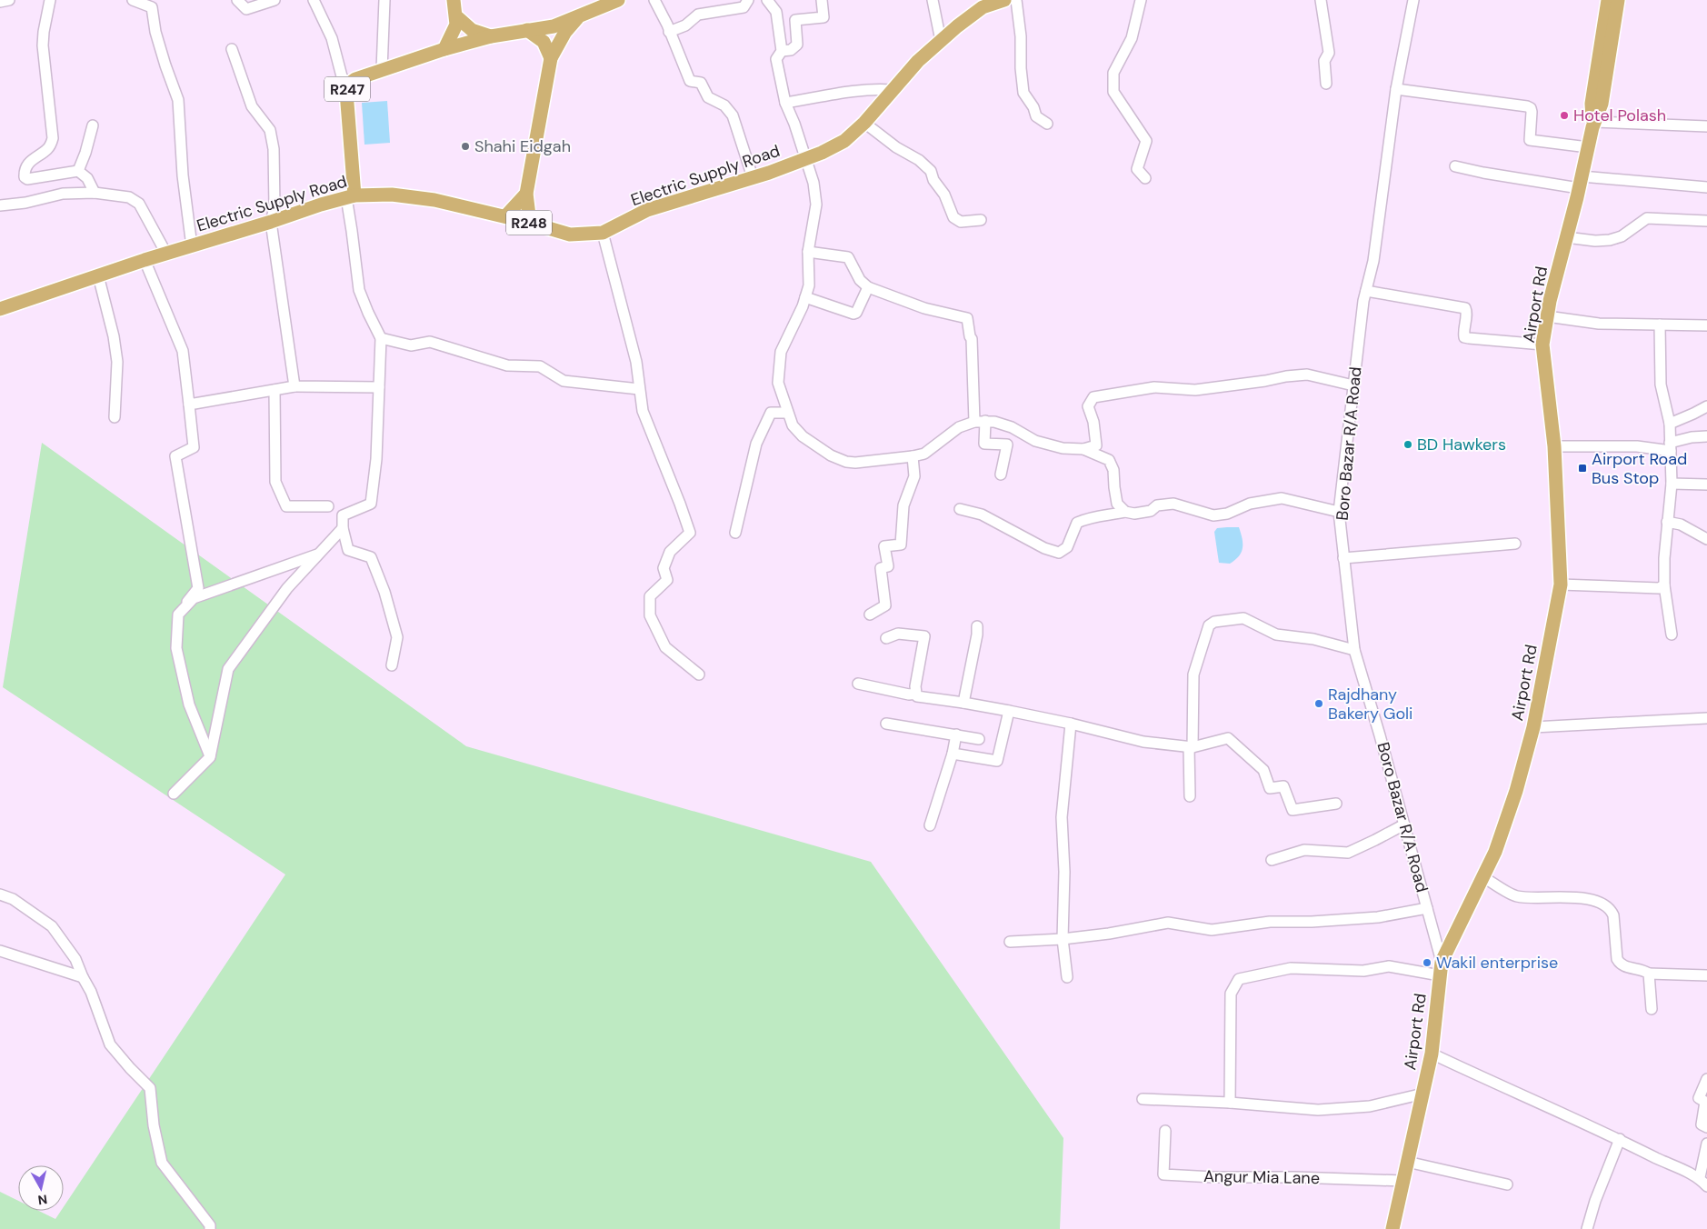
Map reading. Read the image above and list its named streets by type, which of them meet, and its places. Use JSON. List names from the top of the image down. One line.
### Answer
{"streets":{"main road":["R247","Electric Supply Road","R248","Airport Rd"],"street":["Boro Bazar R/A Road","Angur Mia Lane"]},"crossings":[["R247","Electric Supply Road"],["Airport Rd","Boro Bazar R/A Road"],["Airport Rd","Angur Mia Lane"]],"places":{"other":["Hotel Polash","Shahi Eidgah","BD Hawkers","Rajdhany Bakery Goli","Wakil enterprise"],"transit":["Airport Road Bus Stop"]},"north":"bottom"}
